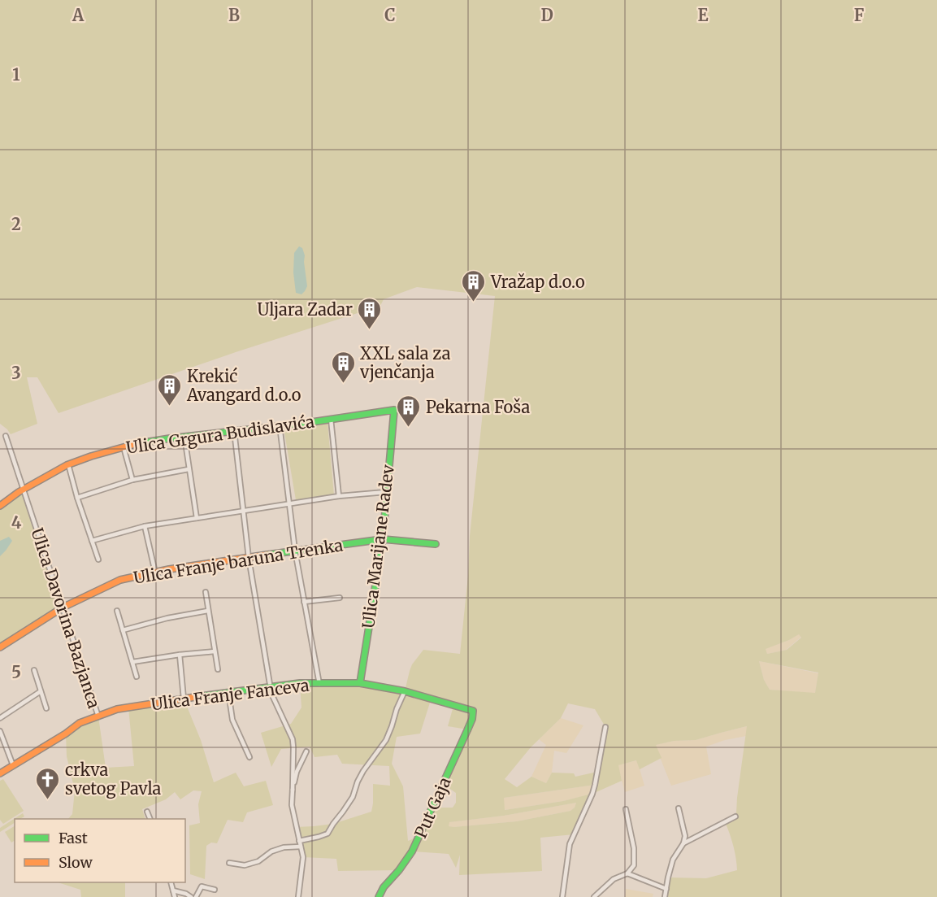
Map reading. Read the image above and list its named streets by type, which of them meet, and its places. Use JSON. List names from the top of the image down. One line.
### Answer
{"streets":{"street":["Ulica Grgura Budislavića","Ulica Marijane Radev","Ulica Franje baruna Trenka","Ulica Davorina Bazjanca","Ulica Franje Fanceva","Put Gaja"]},"crossings":[["Ulica Grgura Budislavića","Ulica Marijane Radev"],["Ulica Grgura Budislavića","Ulica Davorina Bazjanca"],["Ulica Marijane Radev","Ulica Franje baruna Trenka"],["Ulica Marijane Radev","Ulica Franje Fanceva"],["Ulica Franje baruna Trenka","Ulica Davorina Bazjanca"],["Ulica Davorina Bazjanca","Ulica Franje Fanceva"],["Ulica Franje Fanceva","Put Gaja"]],"places":{"building":["Vražap d.o.o","Uljara Zadar","XXL sala za vjenčanja","Krekić Avangard d.o.o","Pekarna Foša"],"church":["crkva svetog Pavla"]},"legend":["Fast","Slow"],"grid":{"columns":["A","B","C","D","E","F"],"rows":["1","2","3","4","5"]}}
